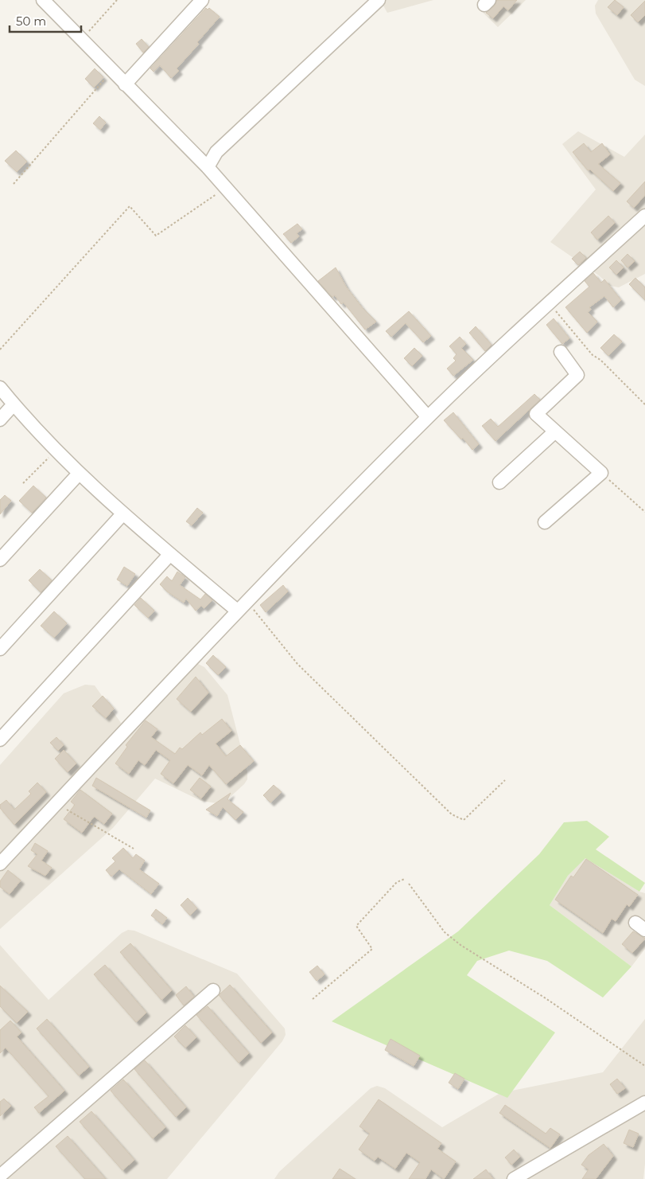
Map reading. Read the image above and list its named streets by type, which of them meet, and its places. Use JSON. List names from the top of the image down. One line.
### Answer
{"scale_bar":"50 m"}
